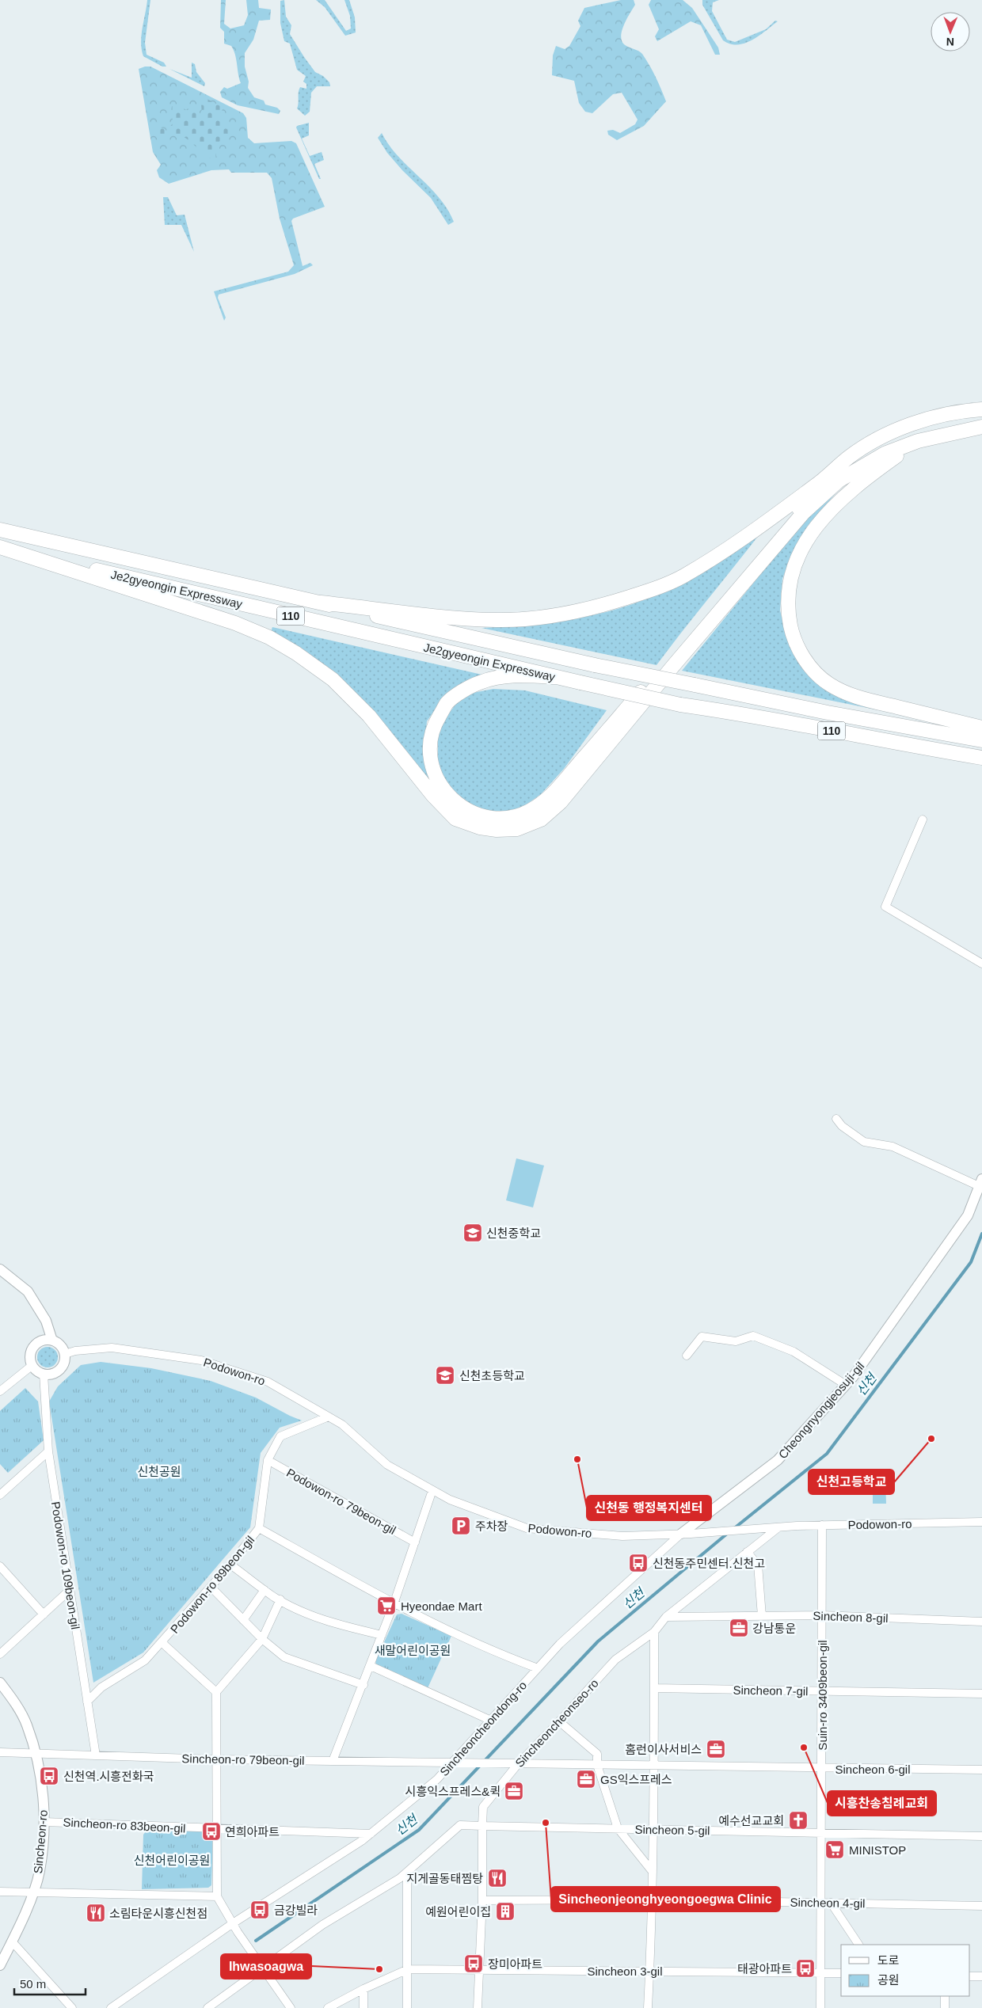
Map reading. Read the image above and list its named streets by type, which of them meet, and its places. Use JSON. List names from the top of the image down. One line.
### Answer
{"streets":{"highway":["Je2gyeongin Expressway","110"],"street":["Podowon-ro","Cheongnyongjeosuji-gil","Podowon-ro 79beon-gil","Podowon-ro 109beon-gil","Podowon-ro 89beon-gil","Sincheon 8-gil","Sincheon 7-gil","Suin-ro 3409beon-gil","Sincheoncheonseo-ro","Sincheoncheondong-ro","Sincheon-ro 79beon-gil","Sincheon 6-gil","Sincheon-ro 83beon-gil","Sincheon 5-gil","Sincheon-ro","Sincheon 4-gil","Sincheon 3-gil"]},"crossings":[["Podowon-ro","Cheongnyongjeosuji-gil"],["Podowon-ro","Podowon-ro 109beon-gil"],["Podowon-ro","Podowon-ro 89beon-gil"],["Podowon-ro","Suin-ro 3409beon-gil"],["Podowon-ro","Sincheoncheondong-ro"],["Cheongnyongjeosuji-gil","Sincheoncheondong-ro"],["Podowon-ro 79beon-gil","Podowon-ro 89beon-gil"],["Podowon-ro 109beon-gil","Podowon-ro 89beon-gil"],["Podowon-ro 109beon-gil","Sincheon-ro 79beon-gil"],["Sincheon 8-gil","Suin-ro 3409beon-gil"],["Sincheon 7-gil","Suin-ro 3409beon-gil"],["Suin-ro 3409beon-gil","Sincheon 6-gil"],["Suin-ro 3409beon-gil","Sincheon 5-gil"],["Suin-ro 3409beon-gil","Sincheon 4-gil"],["Suin-ro 3409beon-gil","Sincheon 3-gil"],["Sincheoncheonseo-ro","Sincheon 6-gil"],["Sincheoncheonseo-ro","Sincheon 5-gil"],["Sincheoncheonseo-ro","Sincheon 4-gil"],["Sincheoncheonseo-ro","Sincheon 3-gil"],["Sincheoncheondong-ro","Sincheon-ro 79beon-gil"],["Sincheoncheondong-ro","Sincheon-ro 83beon-gil"],["Sincheon-ro 79beon-gil","Sincheon 6-gil"],["Sincheon-ro 79beon-gil","Sincheon-ro"],["Sincheon-ro 83beon-gil","Sincheon-ro"]],"water":["신천"],"parks":["신천공원","새말어린이공원","신천어린이공원"],"places":{"school or university":["신천중학교","신천초등학교"],"other":["신천고등학교","신천동 행정복지센터","시흥찬송침례교회","Sincheonjeonghyeongoegwa Clinic","Ihwasoagwa"],"parking":["주차장"],"bus stop":["신천동주민센터.신천고","신천역.시흥전화국","연희아파트","금강빌라","장미아파트","태광아파트"],"supermarket":["Hyeondae Mart","MINISTOP"],"office":["강남통운","홈런이사서비스","GS익스프레스","시흥익스프레스&퀵"],"church":["예수선교교회"],"restaurant":["지게골동태찜탕","소림타운시흥신천점"],"building":["예원어린이집"]},"legend":["도로","공원"],"scale_bar":"50 m","north":"bottom"}
